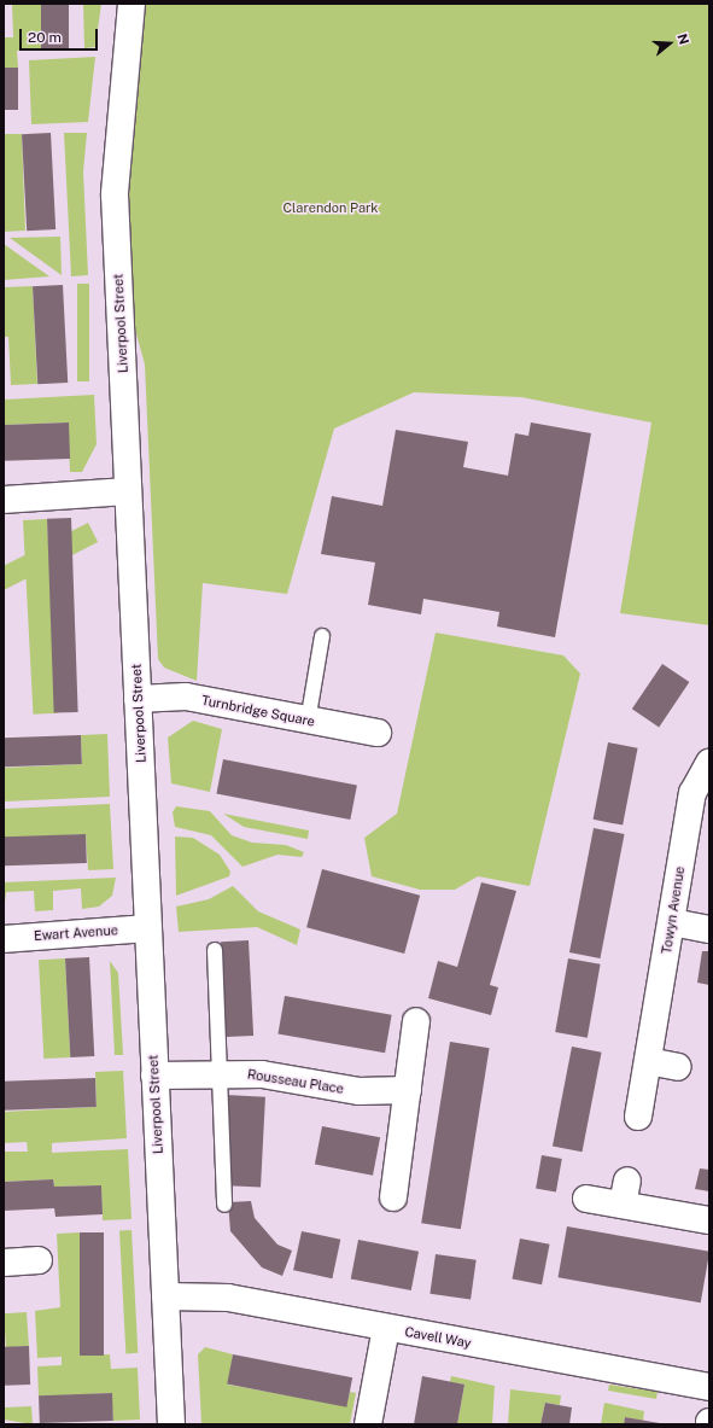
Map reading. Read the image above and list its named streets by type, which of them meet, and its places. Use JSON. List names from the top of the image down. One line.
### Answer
{"streets":{"street":["Liverpool Street","Turnbridge Square","Towyn Avenue","Ewart Avenue","Rousseau Place","Cavell Way"]},"crossings":[["Liverpool Street","Turnbridge Square"],["Liverpool Street","Ewart Avenue"],["Liverpool Street","Rousseau Place"],["Liverpool Street","Cavell Way"]],"parks":["Clarendon Park"],"scale_bar":"20 m","north":"right"}
